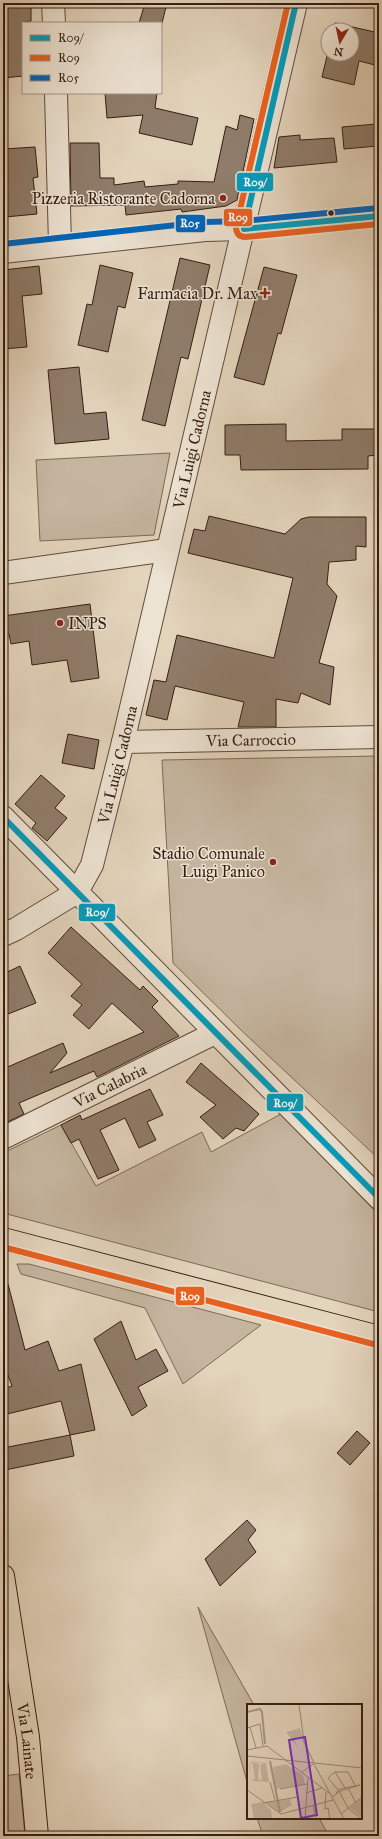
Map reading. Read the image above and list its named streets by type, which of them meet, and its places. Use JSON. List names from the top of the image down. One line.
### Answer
{"streets":{"main road":["Via Lainate"],"street":["Via Luigi Cadorna","Via Carroccio","Via Calabria"]},"crossings":[["Via Luigi Cadorna","Via Carroccio"]],"places":{"other":["Pizzeria Ristorante Cadorna","INPS","Stadio Comunale Luigi Panico"],"health":["Farmacia Dr. Max"]},"lines":["transit line R09/","transit line R09","transit line R05"],"legend":["R09/","R09","R05"],"north":"bottom"}
